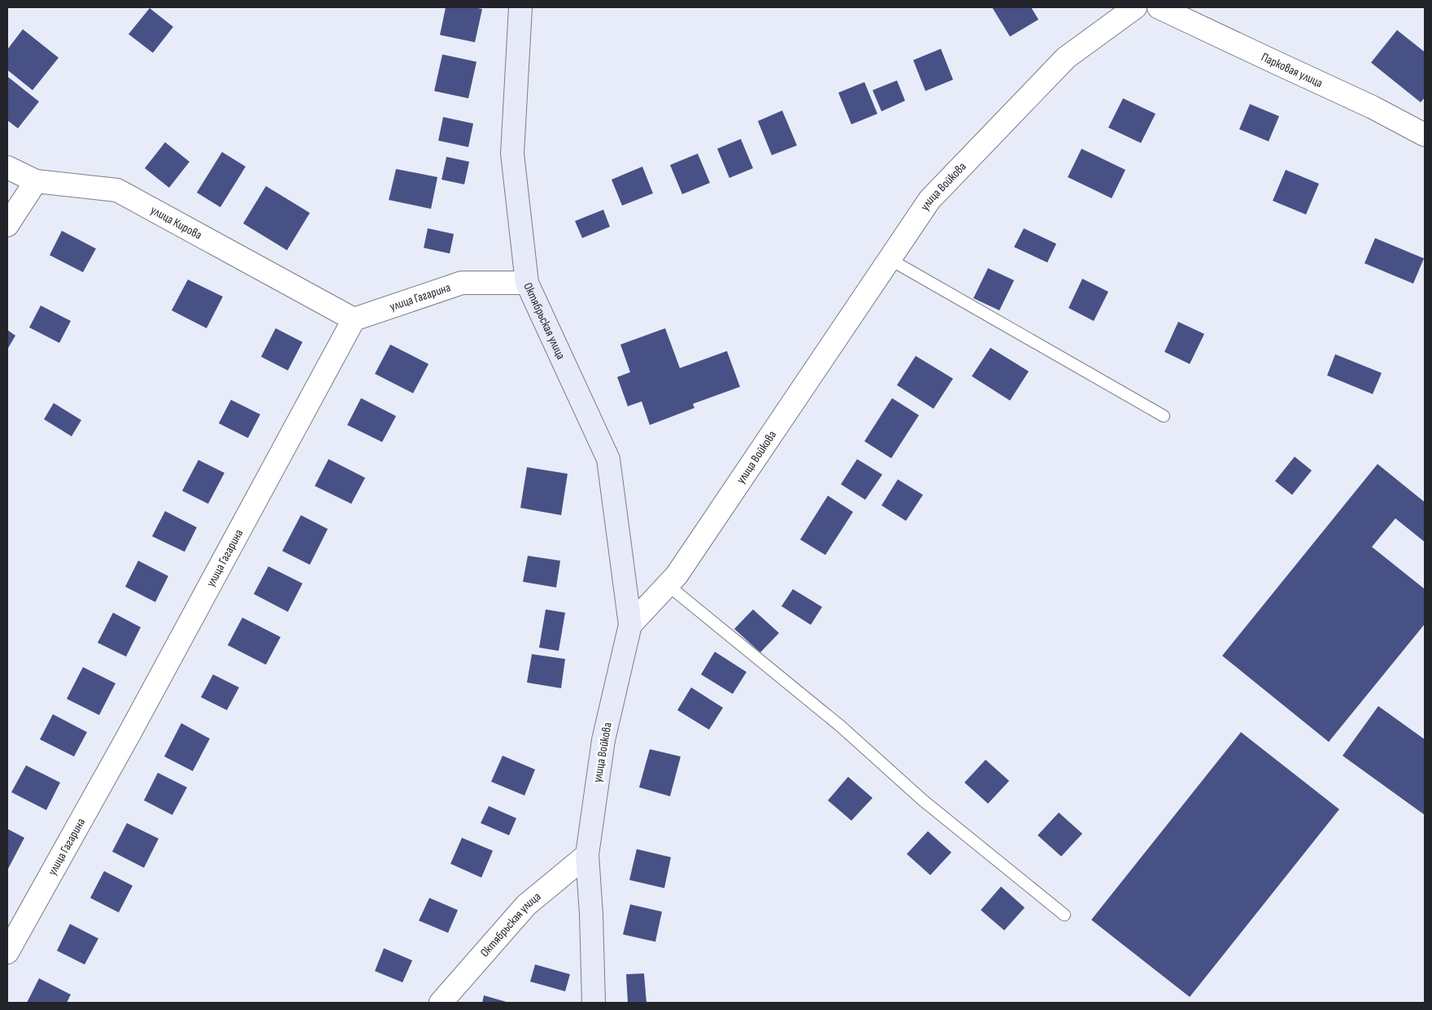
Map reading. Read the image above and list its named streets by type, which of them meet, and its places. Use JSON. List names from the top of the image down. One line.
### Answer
{"streets":{"street":["Парковая улица","улица Войкова","улица Кирова","улица Гагарина","Октябрьская улица"]},"crossings":[["улица Войкова","Октябрьская улица"],["улица Кирова","улица Гагарина"],["улица Гагарина","Октябрьская улица"]]}
